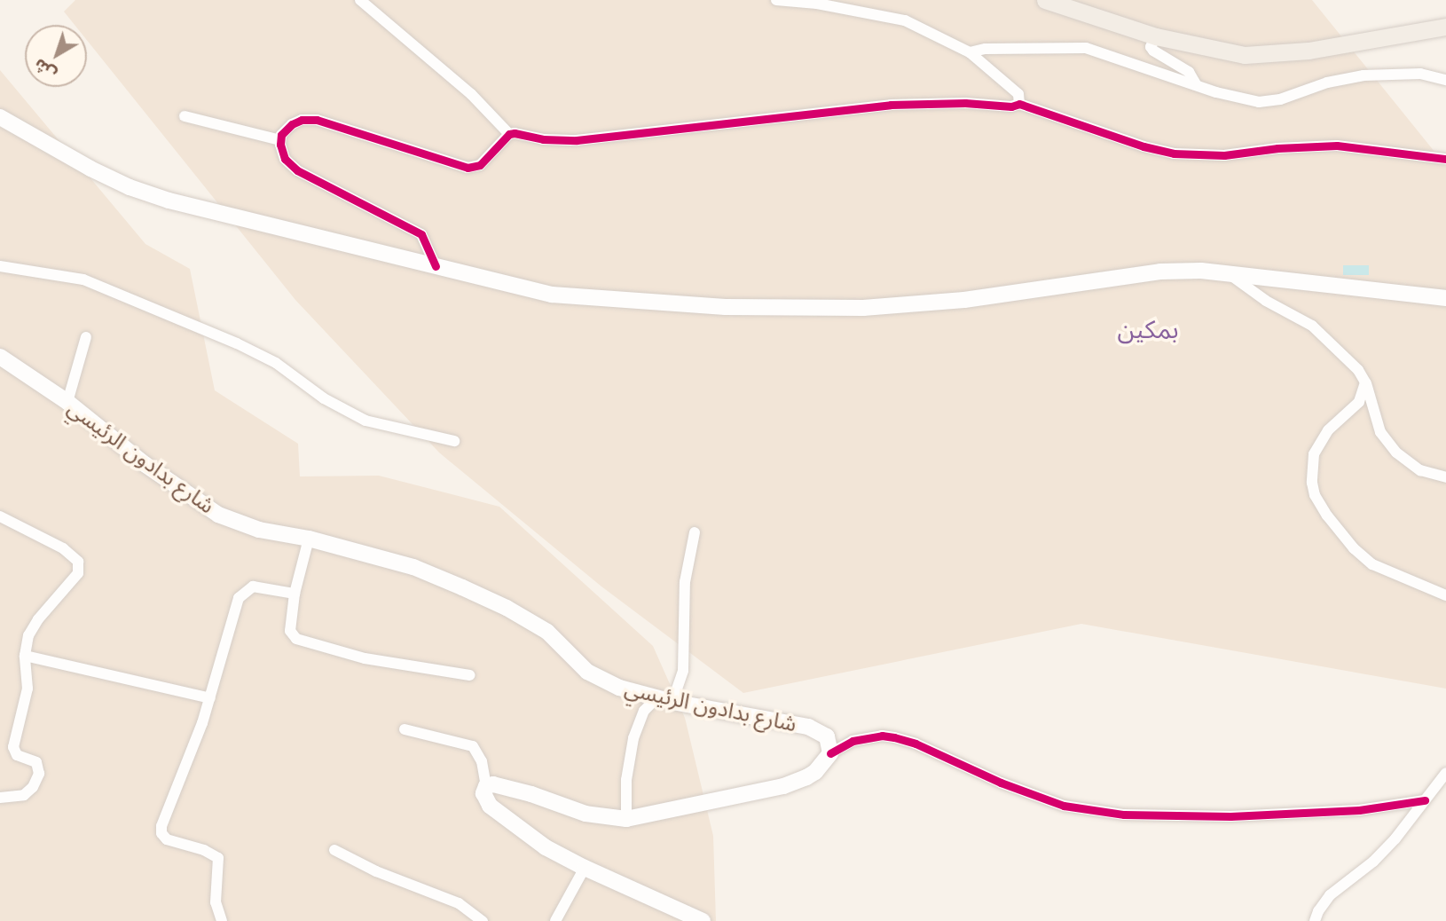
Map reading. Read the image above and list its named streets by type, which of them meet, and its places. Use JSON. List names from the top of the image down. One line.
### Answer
{"streets":{"main road":["شارع بدادون الرئيسي"]},"districts":["بمكين"],"north":"bottom left"}
